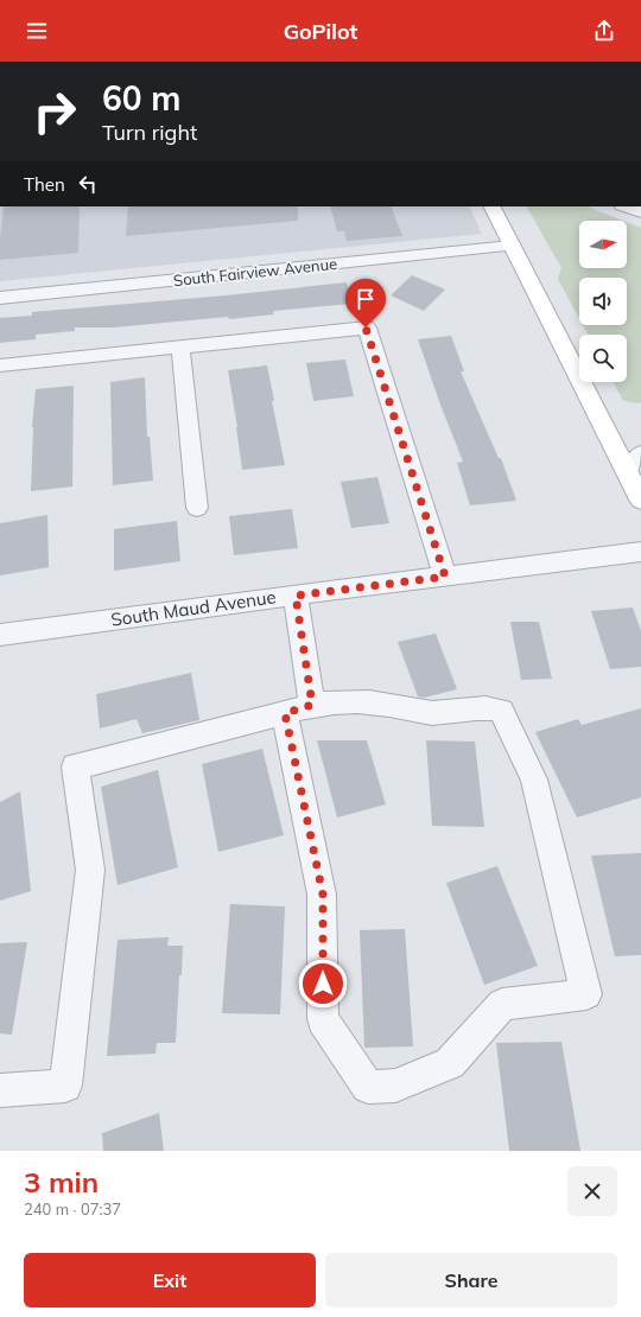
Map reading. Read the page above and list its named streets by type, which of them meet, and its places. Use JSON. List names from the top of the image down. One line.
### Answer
{"streets":{"street":["South Fairview Avenue","South Maud Avenue"]},"north":"right","page":{"header":"GoPilot","turn":["60 m","Turn right"],"then":"Then","heading":["3 min","240 m · 07:37"],"buttons":["Exit","Share"]}}
